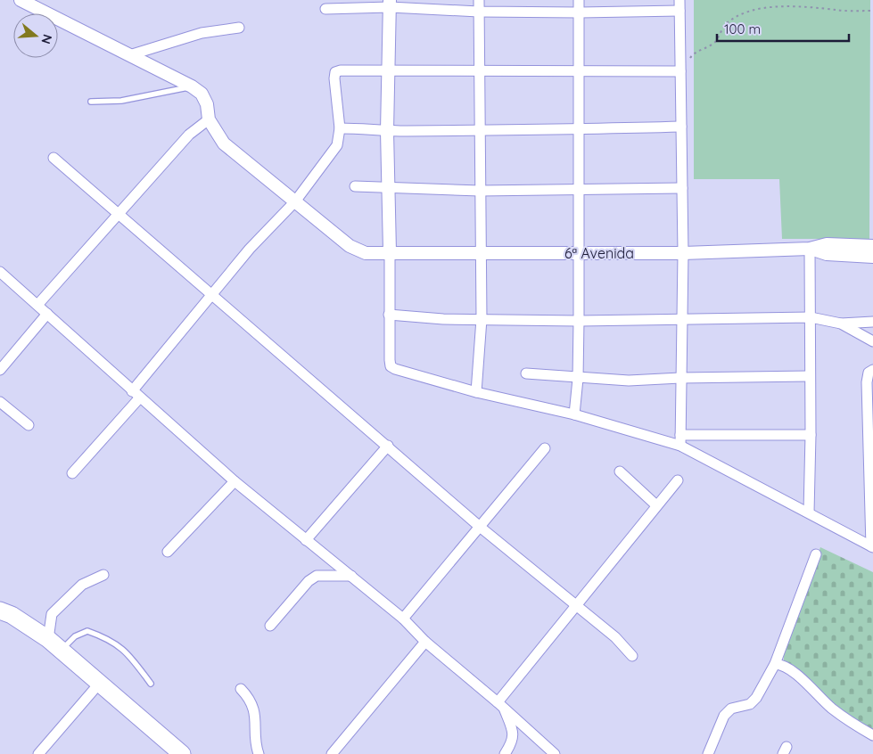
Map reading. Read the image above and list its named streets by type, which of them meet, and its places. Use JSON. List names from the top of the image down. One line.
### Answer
{"streets":{"street":["6ª Avenida"]},"scale_bar":"100 m","north":"right"}
